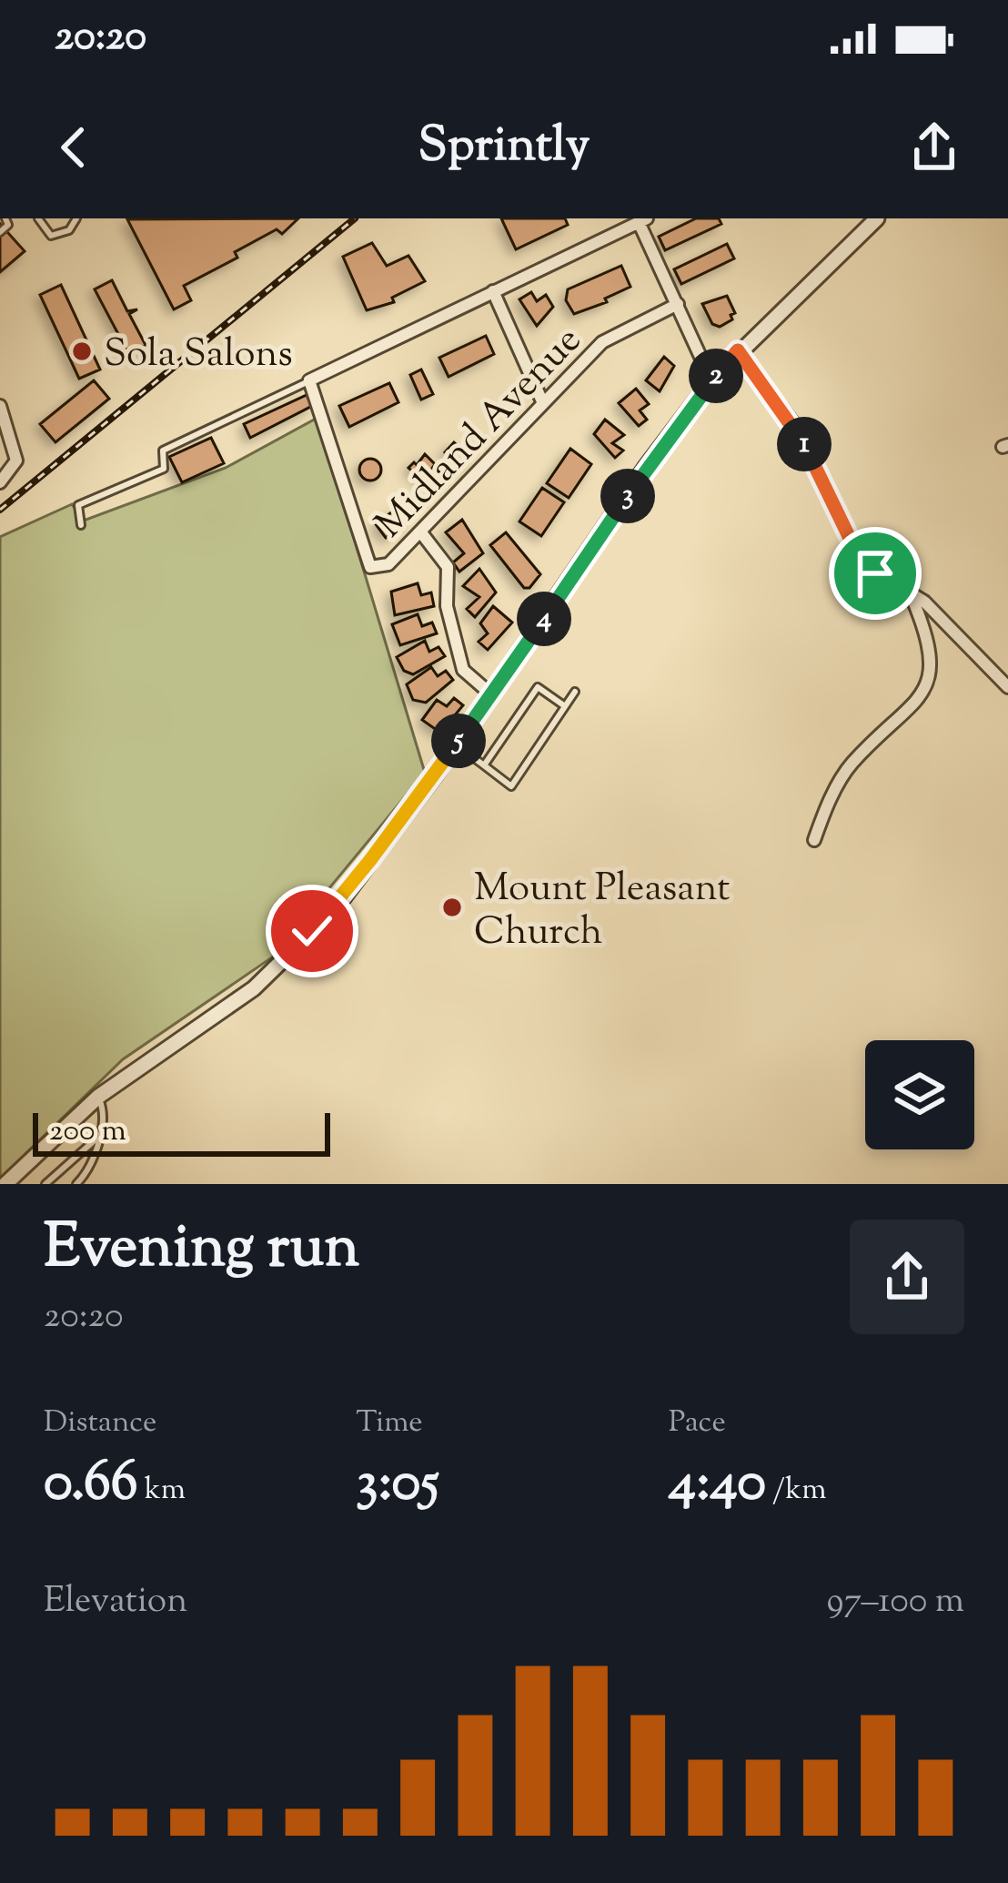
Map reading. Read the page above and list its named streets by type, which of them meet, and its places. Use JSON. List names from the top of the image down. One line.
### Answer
{"streets":{"street":["Midland Avenue"]},"places":["Sola Salons","Mount Pleasant Church"],"scale_bar":"200 m","page":{"status":"20:20","header":"Sprintly","pins":["2","1","3","4","5"],"scale":"200 m","heading":["Evening run","20:20"],"stats":[["Distance","0.66 km"],["Time","3:05"],["Pace","4:40 /km"]],"chart":["Elevation","97–100 m"]}}
